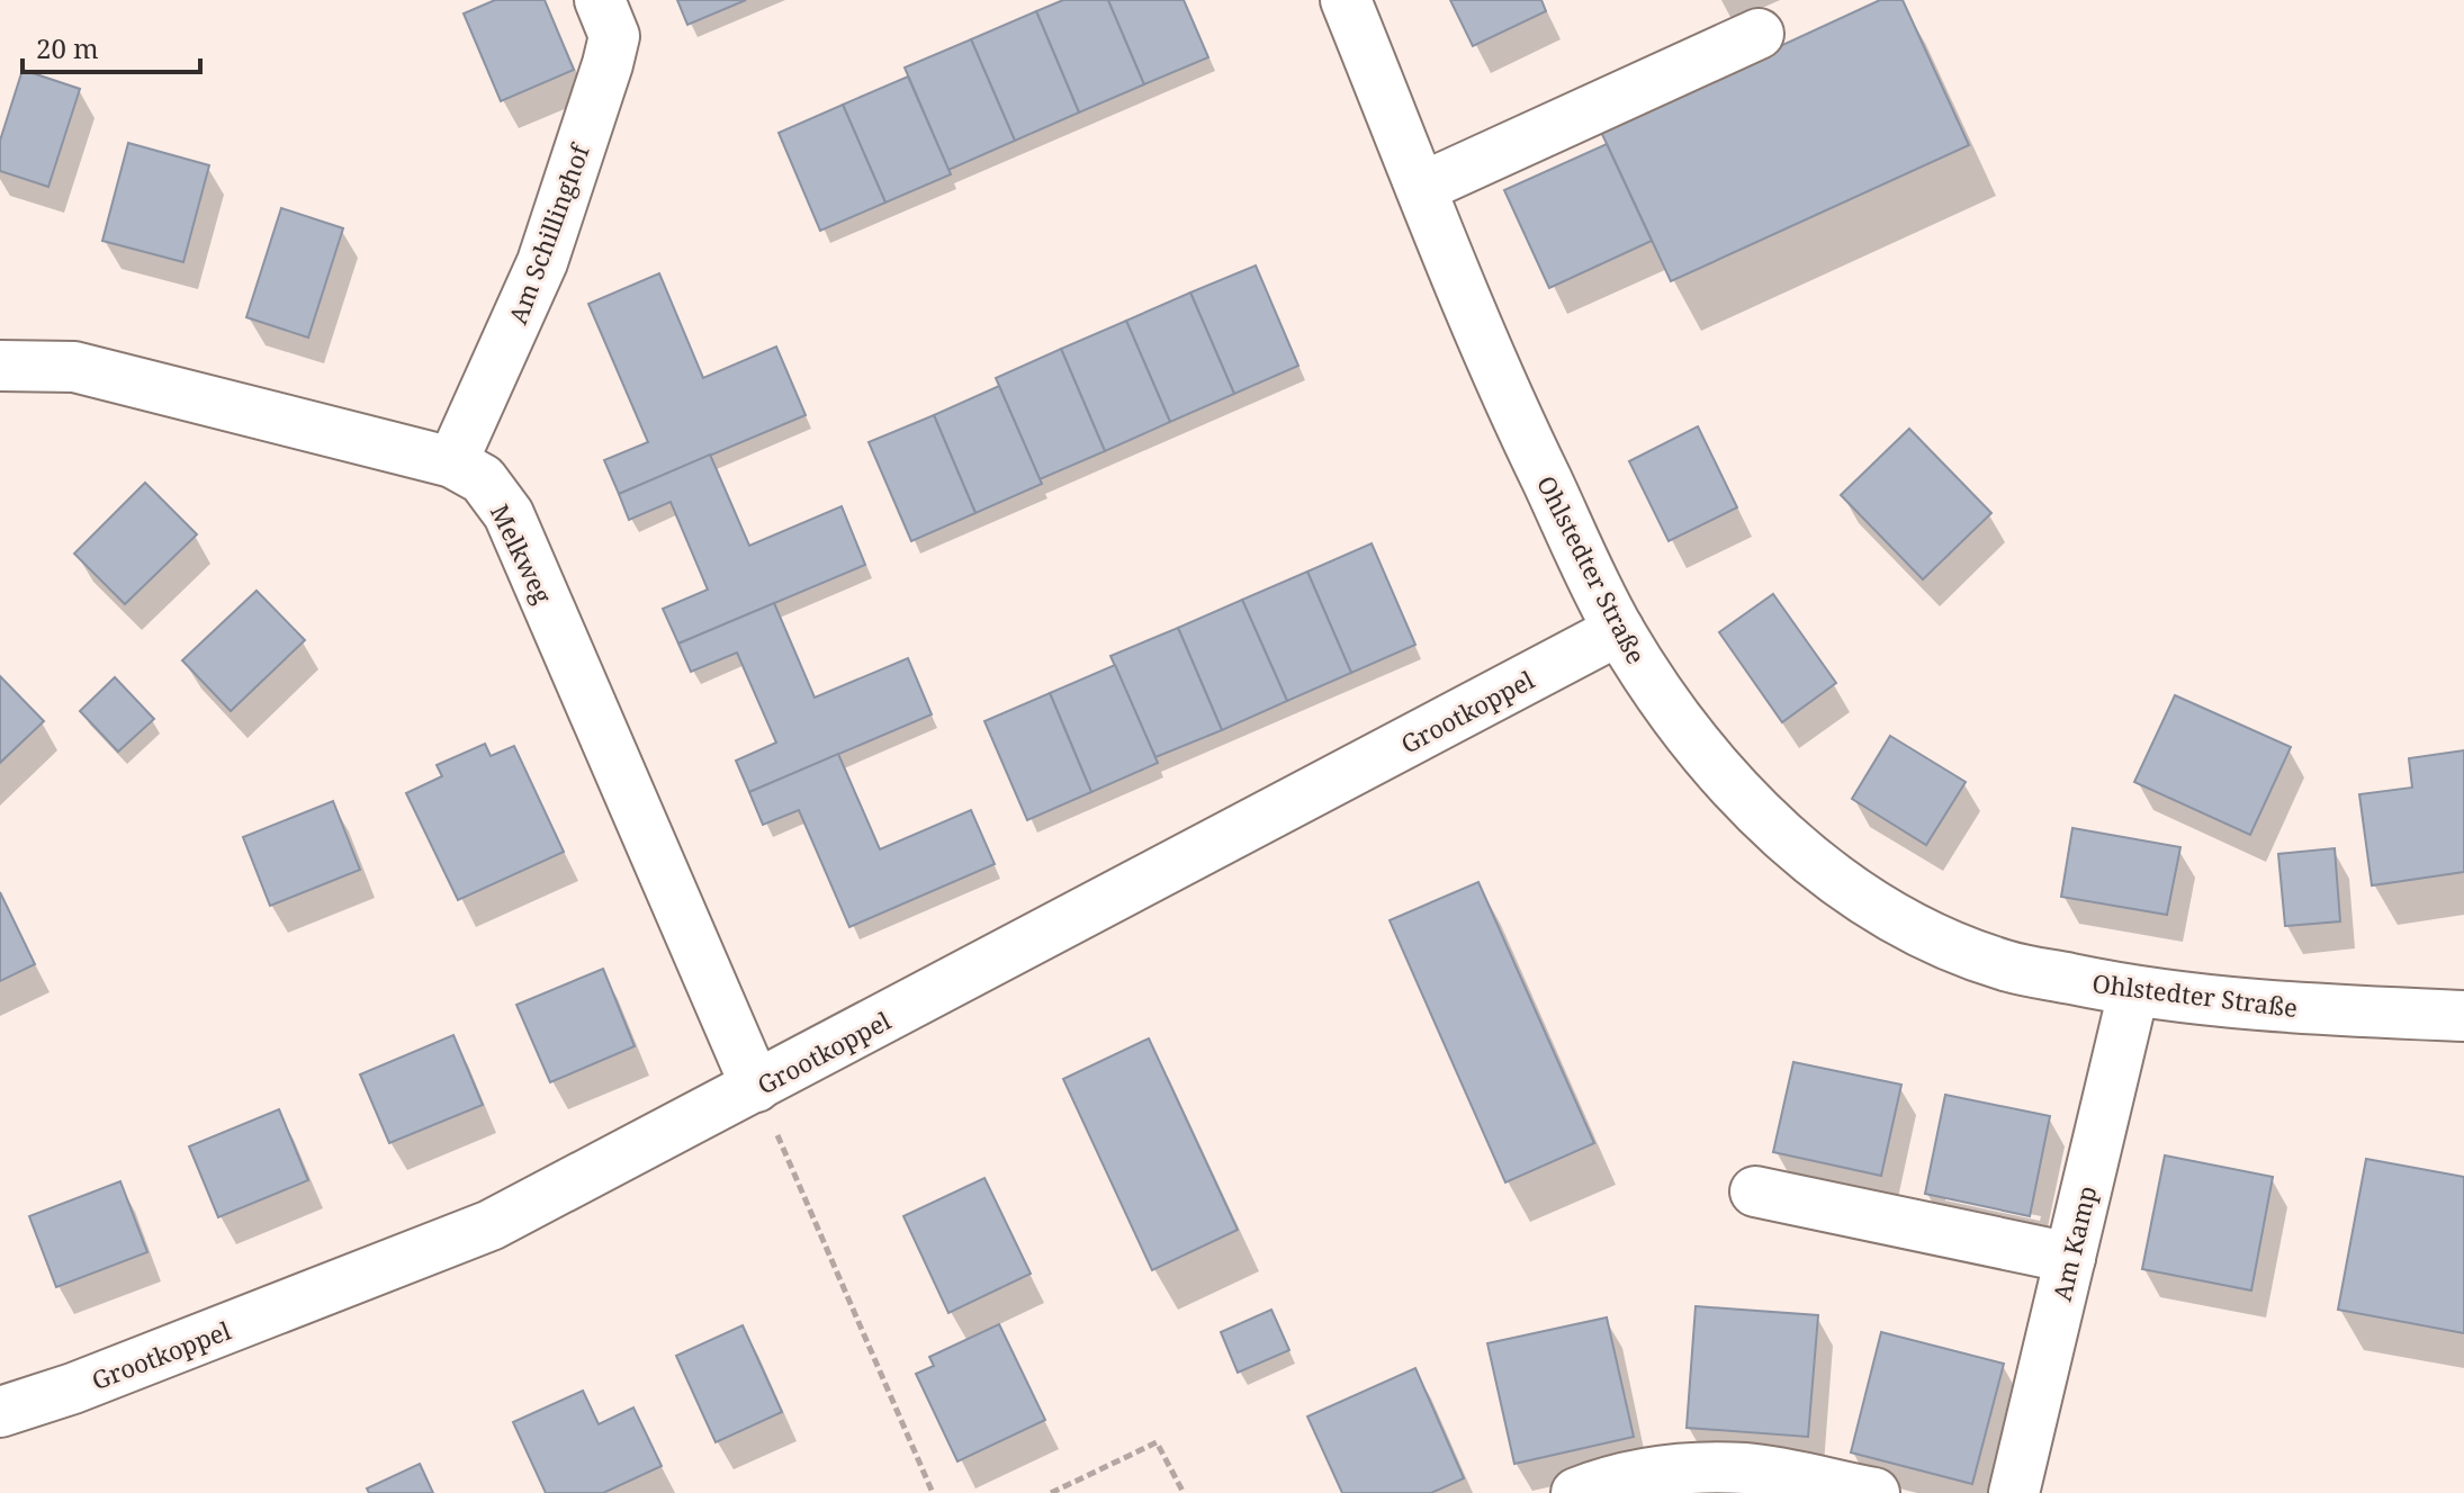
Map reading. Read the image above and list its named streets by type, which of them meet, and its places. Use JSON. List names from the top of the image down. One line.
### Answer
{"streets":{"street":["Am Schillinghof","Melkweg","Ohlstedter Straße","Grootkoppel","Am Kamp"]},"crossings":[["Am Schillinghof","Melkweg"],["Melkweg","Grootkoppel"],["Ohlstedter Straße","Grootkoppel"],["Ohlstedter Straße","Am Kamp"]],"scale_bar":"20 m"}
